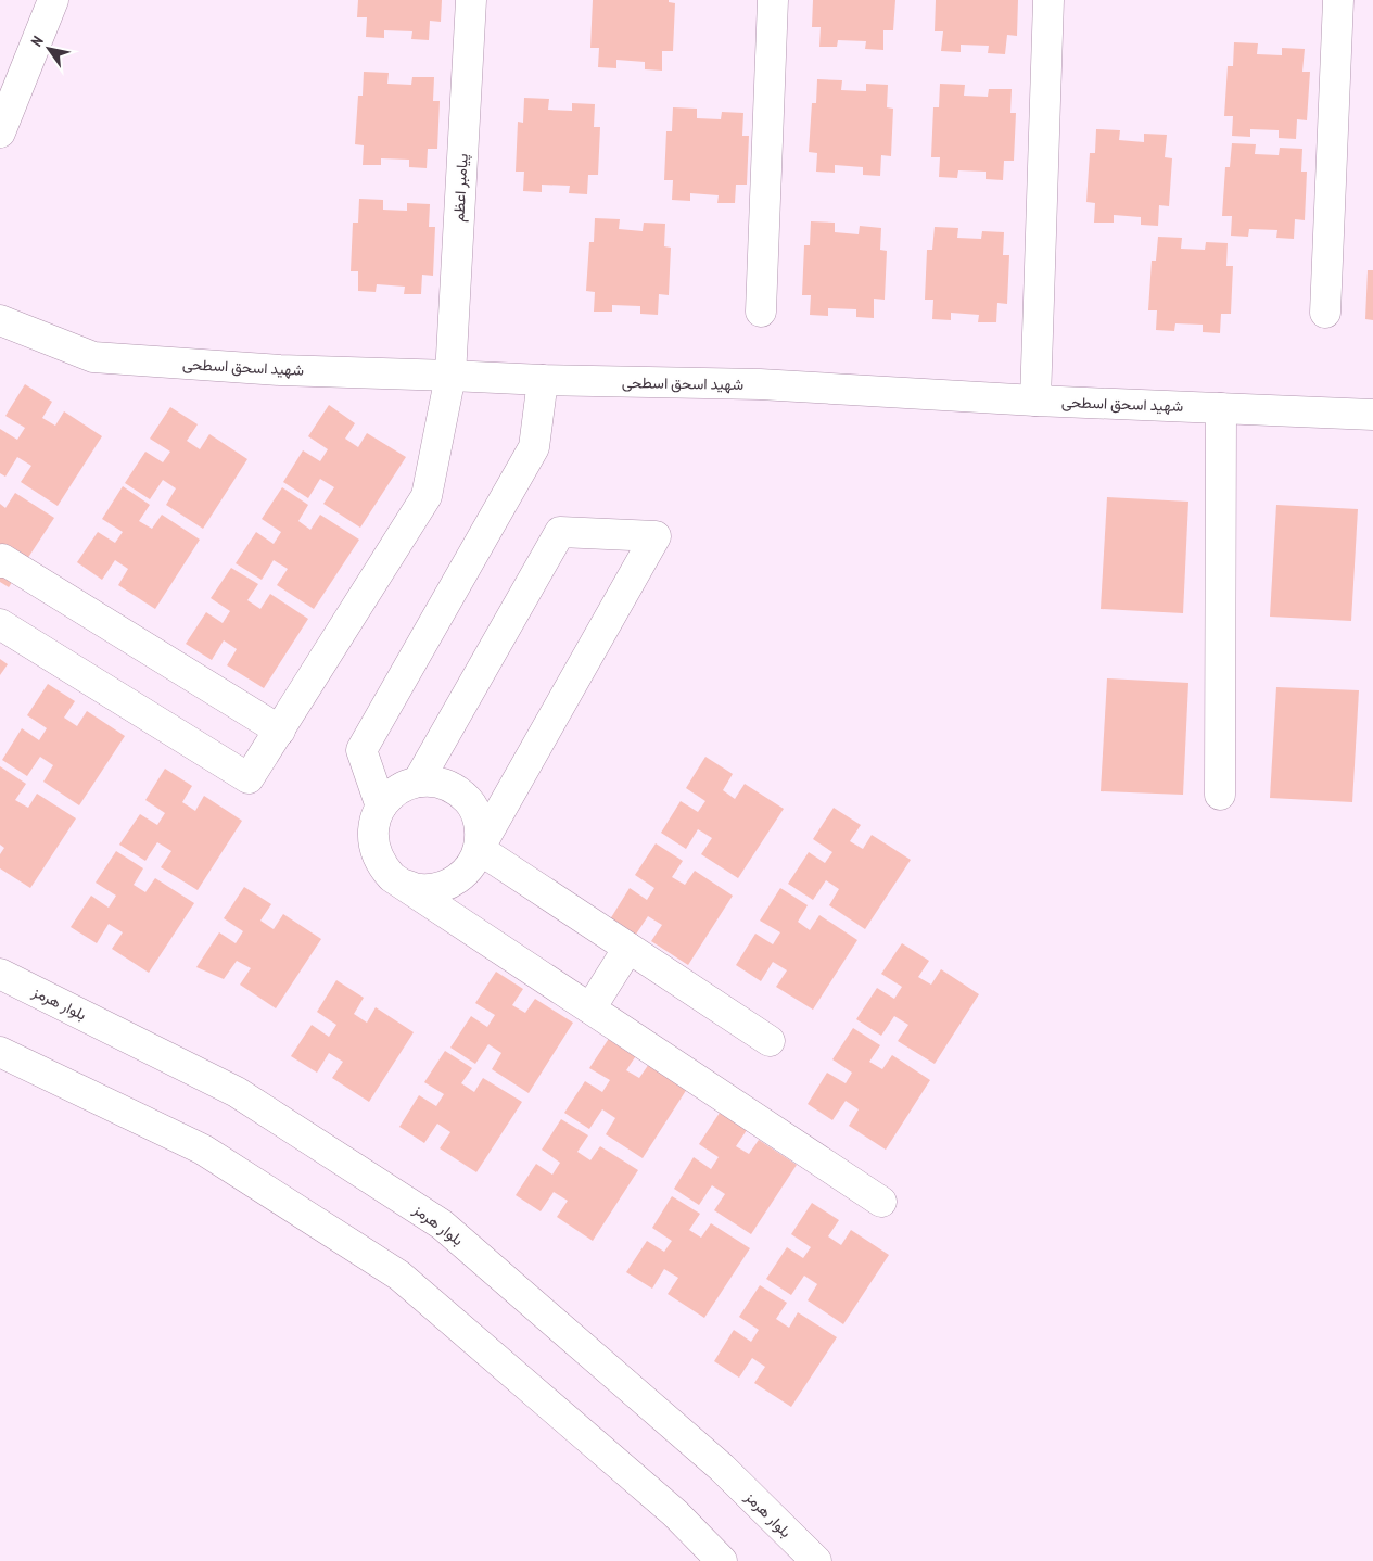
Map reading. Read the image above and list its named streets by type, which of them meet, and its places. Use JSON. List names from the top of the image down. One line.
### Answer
{"streets":{"street":["پیامبر اعظم","شهید اسحق اسطحی","بلوار هرمز"]},"crossings":[["پیامبر اعظم","شهید اسحق اسطحی"]],"north":"top left"}
